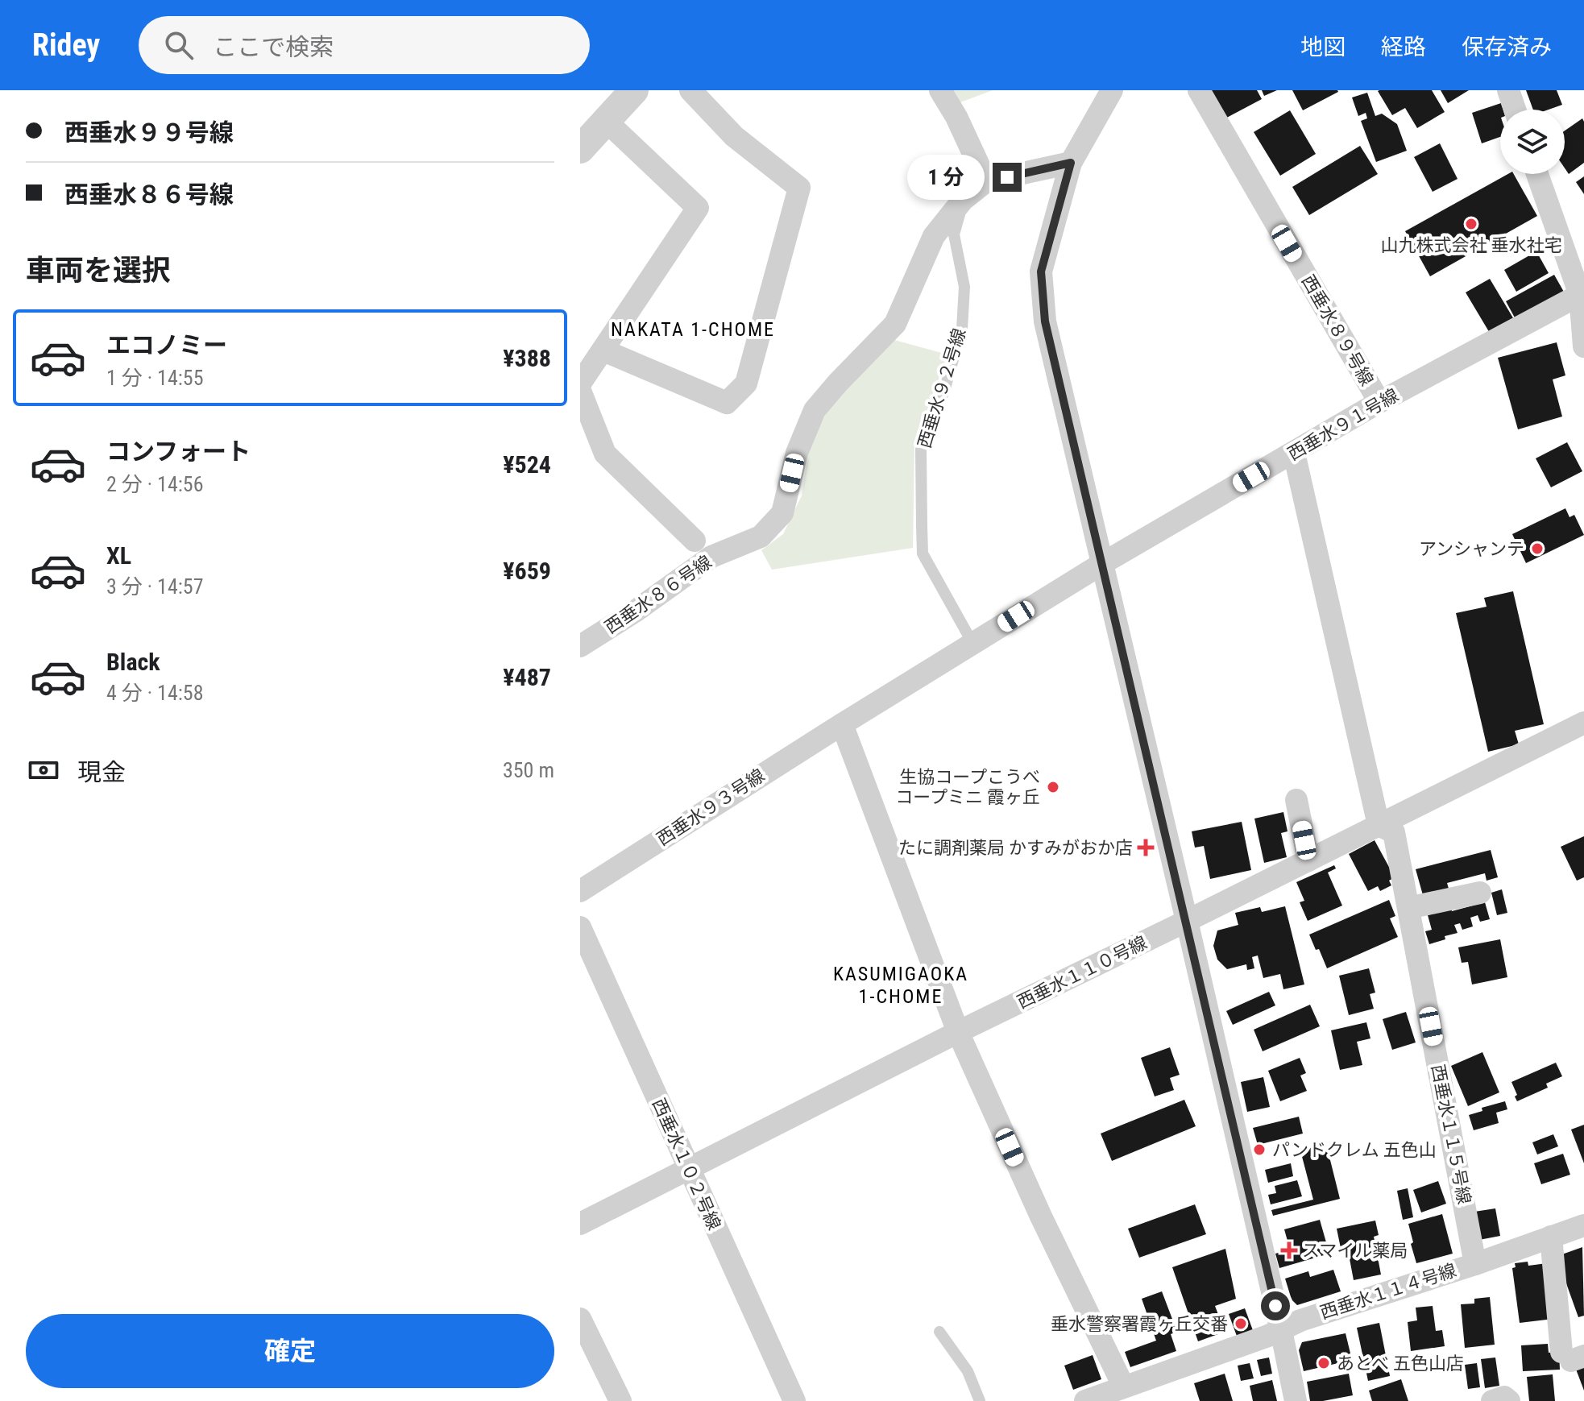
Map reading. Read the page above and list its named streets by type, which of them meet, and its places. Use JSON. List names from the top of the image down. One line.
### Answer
{"streets":{"street":["西垂水８９号線","西垂水９１号線","西垂水８６号線","西垂水９３号線","西垂水１１０号線","西垂水１１５号線","西垂水１０２号線","西垂水１１４号線"],"lane":["西垂水９２号線"]},"crossings":[["西垂水８９号線","西垂水９１号線"],["西垂水９２号線","西垂水９１号線"],["西垂水９２号線","西垂水８６号線"],["西垂水９１号線","西垂水９３号線"],["西垂水１１０号線","西垂水１１５号線"],["西垂水１１０号線","西垂水１０２号線"],["西垂水１１５号線","西垂水１１４号線"]],"districts":["NAKATA 1-CHOME","KASUMIGAOKA 1-CHOME"],"places":{"other":["山九株式会社 垂水社宅","アンシャンテ","生協コープこうべ コープミニ 霞ヶ丘","パンドクレム 五色山","垂水警察署霞ヶ丘交番","あとべ 五色山店"],"health":["たに調剤薬局 かすみがおか店","スマイル薬局"]},"page":{"header":"Ridey","search":"ここで検索","nav":["地図","経路","保存済み"],"banner":["西垂水９９号線","西垂水８６号線"],"bubble":"1 分","heading":"車両を選択","list":[{"name":"エコノミー","note":"1 分 · 14:55","value":"¥388"},{"name":"コンフォート","note":"2 分 · 14:56","value":"¥524"},{"name":"XL","note":"3 分 · 14:57","value":"¥659"},{"name":"Black","note":"4 分 · 14:58","value":"¥487"}],"pay":["現金","350 m"],"buttons":"確定"}}
